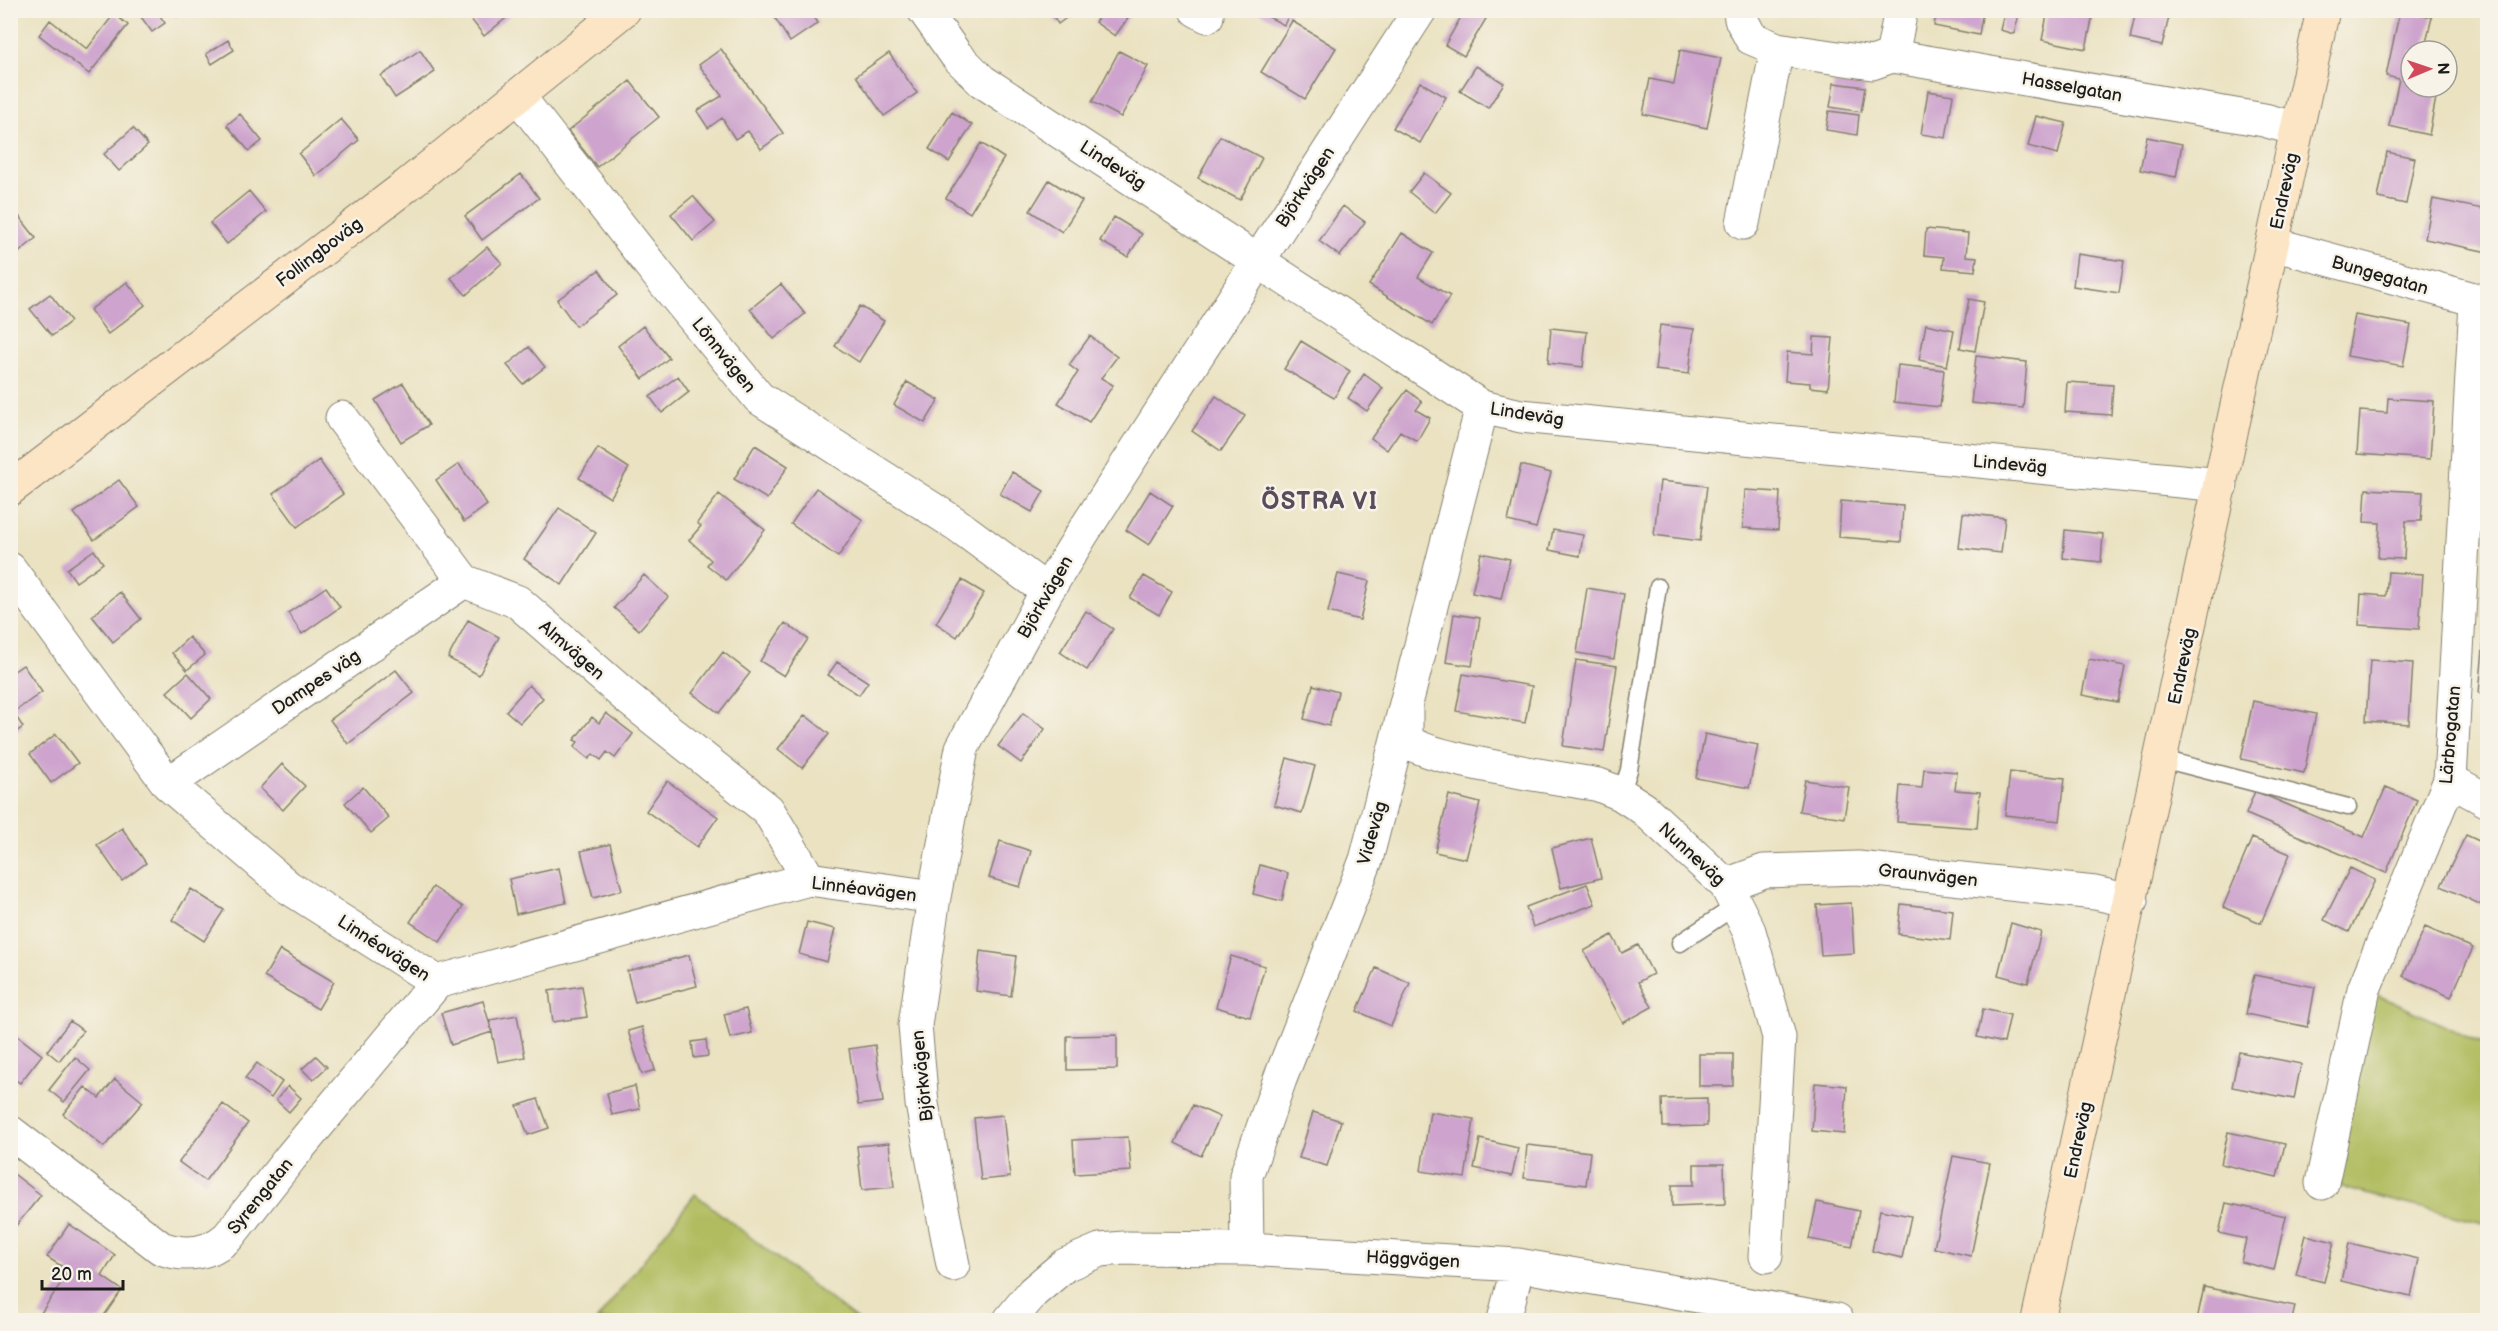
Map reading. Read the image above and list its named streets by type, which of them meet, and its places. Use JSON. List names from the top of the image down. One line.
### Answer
{"streets":{"main road":["Endreväg","Follingboväg"],"street":["Hasselgatan","Lindeväg","Björkvägen","Bungegatan","Lönnvägen","Almvägen","Dampes väg","Lärbrogatan","Videväg","Nunneväg","Graunvägen","Linnéavägen","Syrengatan","Häggvägen"]},"crossings":[["Hasselgatan","Endreväg"],["Lindeväg","Björkvägen"],["Lindeväg","Endreväg"],["Lindeväg","Videväg"],["Björkvägen","Lönnvägen"],["Björkvägen","Linnéavägen"],["Endreväg","Bungegatan"],["Endreväg","Graunvägen"],["Follingboväg","Lönnvägen"],["Bungegatan","Lärbrogatan"],["Almvägen","Dampes väg"],["Almvägen","Linnéavägen"],["Dampes väg","Linnéavägen"],["Videväg","Nunneväg"],["Videväg","Häggvägen"],["Nunneväg","Graunvägen"],["Linnéavägen","Syrengatan"]],"districts":["ÖSTRA VI"],"scale_bar":"20 m","north":"right"}
